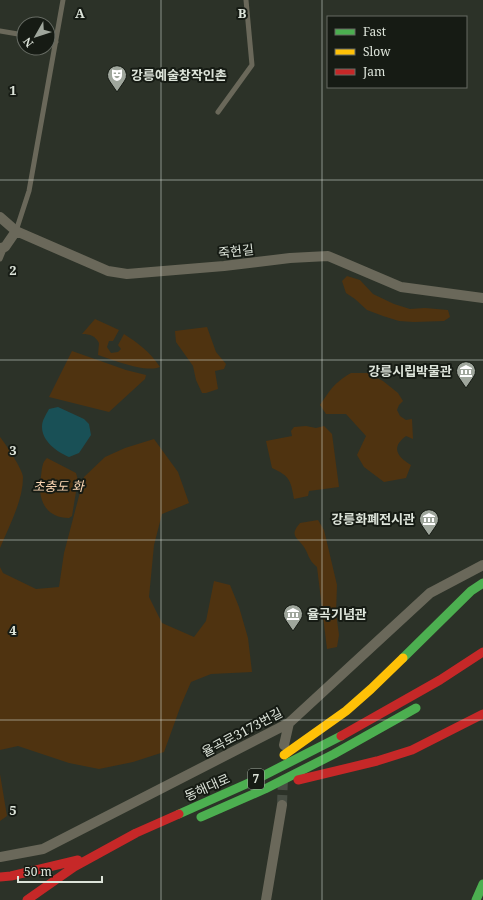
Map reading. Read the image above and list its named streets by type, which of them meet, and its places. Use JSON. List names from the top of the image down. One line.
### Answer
{"streets":{"main road":["7","동해대로"],"street":["죽헌길","율곡로3173번길"]},"parks":["초충도 화"],"places":{"theatre":["강릉예술창작인촌"],"museum":["강릉시립박물관","강릉화폐전시관","율곡기념관"]},"legend":["Fast","Slow","Jam"],"scale_bar":"50 m","north":"bottom left","grid":{"columns":["A","B"],"rows":["1","2","3","4","5"]}}
